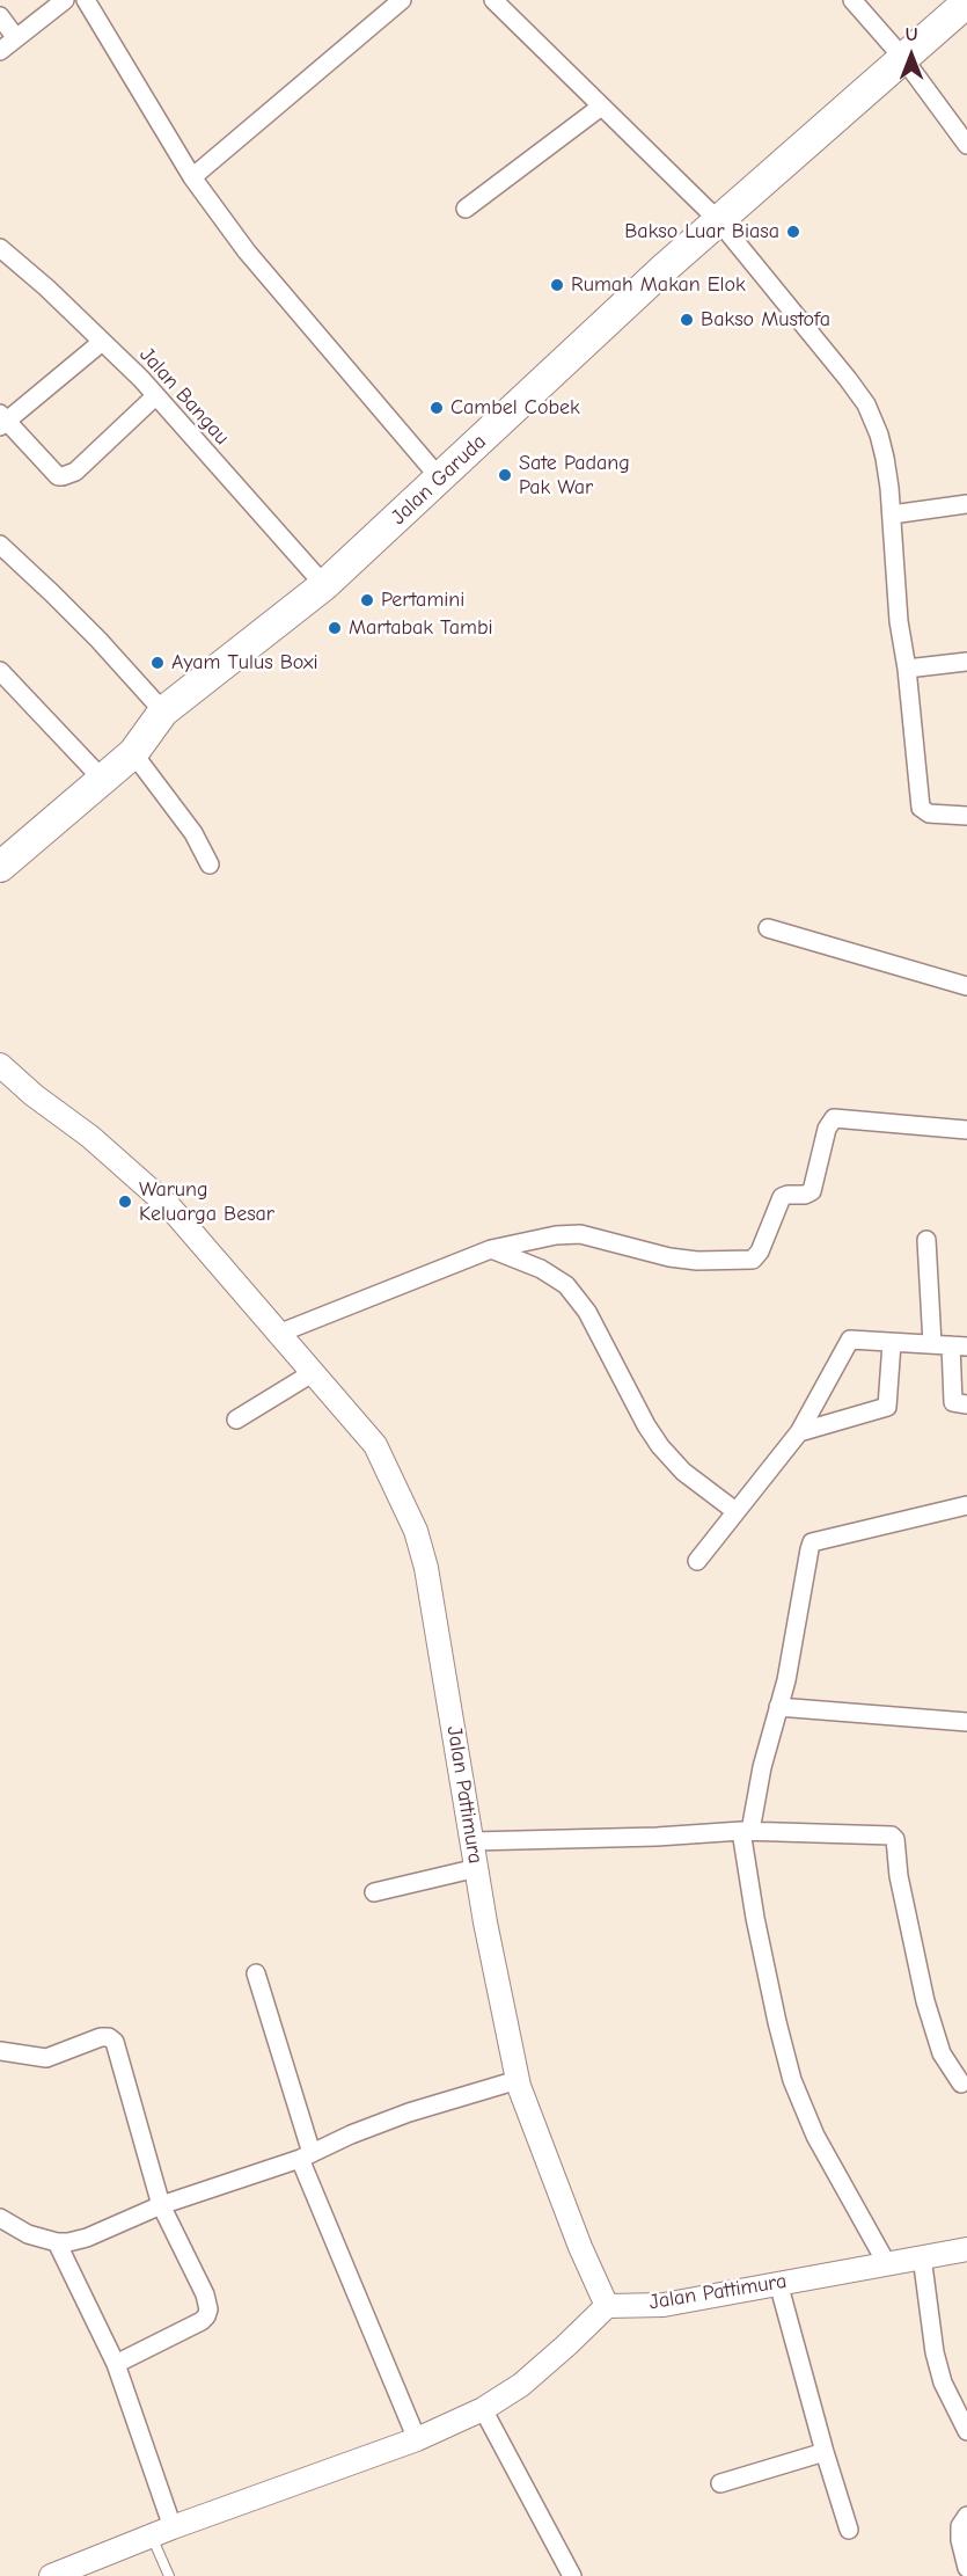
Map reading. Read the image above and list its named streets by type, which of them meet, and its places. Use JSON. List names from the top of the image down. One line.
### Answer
{"streets":{"highway":["Jalan Garuda"],"street":["Jalan Bangau","Jalan Pattimura"]},"crossings":[["Jalan Bangau","Jalan Garuda"]],"places":["Bakso Luar Biasa","Rumah Makan Elok","Bakso Mustofa","Cambel Cobek","Sate Padang Pak War","Pertamini","Martabak Tambi","Ayam Tulus Boxi","Warung Keluarga Besar"],"north":"top"}
